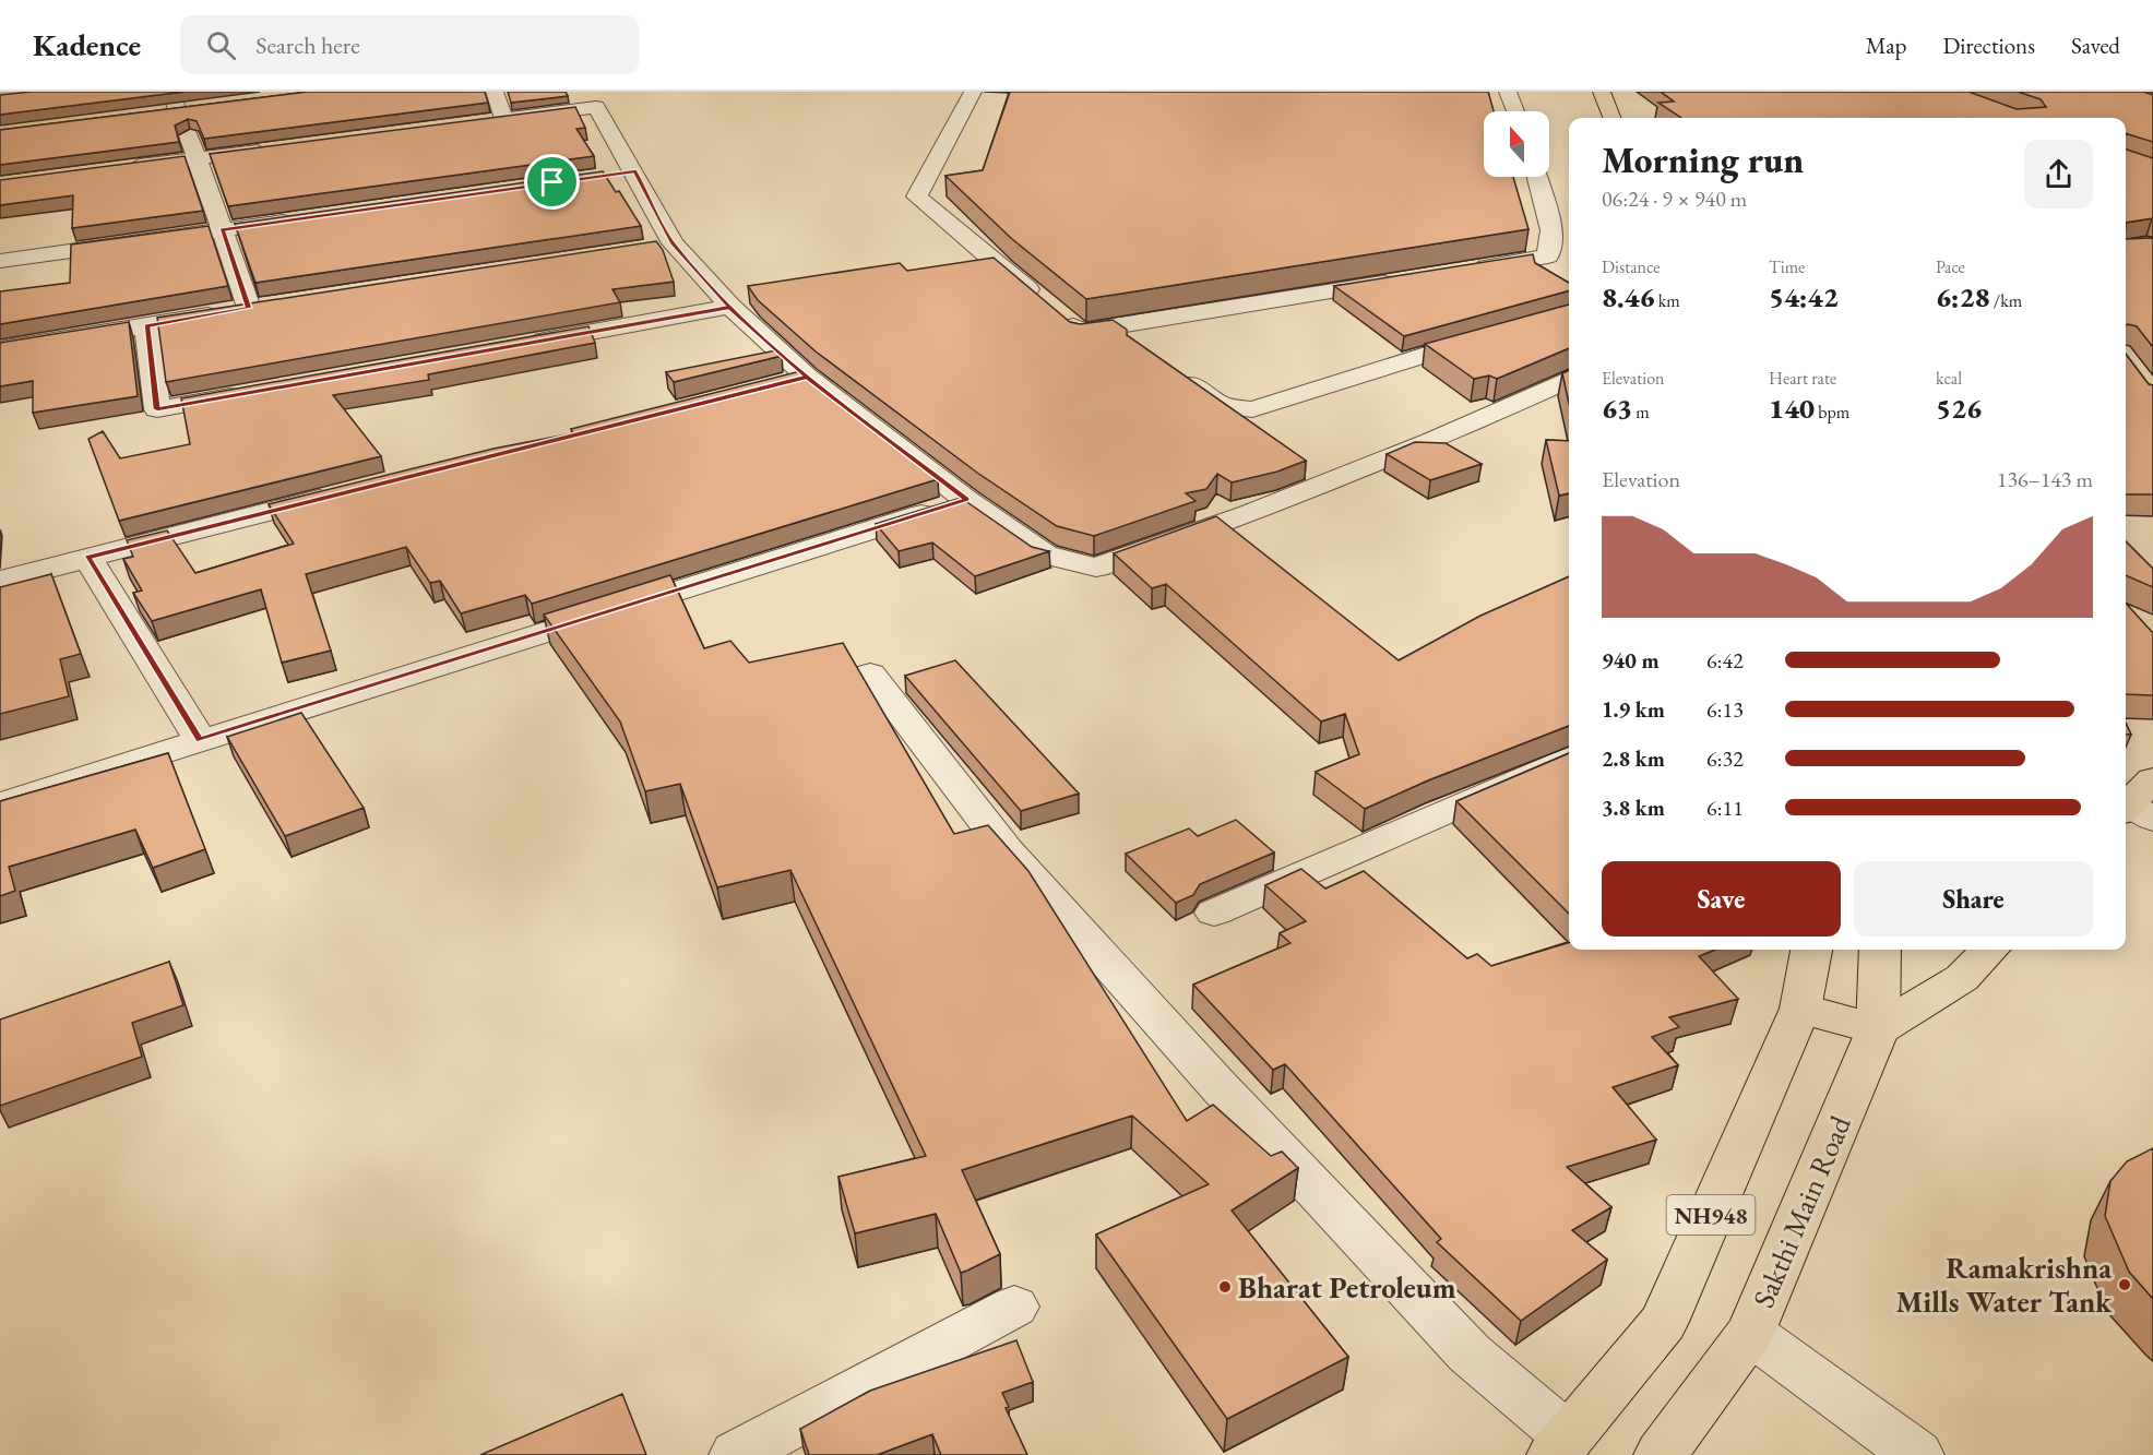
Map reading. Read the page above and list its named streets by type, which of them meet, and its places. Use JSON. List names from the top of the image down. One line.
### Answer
{"streets":{"main road":["Sakthi Main Road","NH948"]},"places":["Ramakrishna Mills Water Tank","Bharat Petroleum"],"north":"top","page":{"header":"Kadence","search":"Search here","nav":["Map","Directions","Saved"],"heading":["Morning run","06:24 · 9 × 940 m"],"stats":[["Distance","8.46 km"],["Time","54:42"],["Pace","6:28 /km"],["Elevation","63 m"],["Heart rate","140 bpm"],["kcal","526"]],"chart":["Elevation","136–143 m"],"list":[{"name":"940 m","note":"6:42"},{"name":"1.9 km","note":"6:13"},{"name":"2.8 km","note":"6:32"},{"name":"3.8 km","note":"6:11"}],"buttons":["Save","Share"]}}
